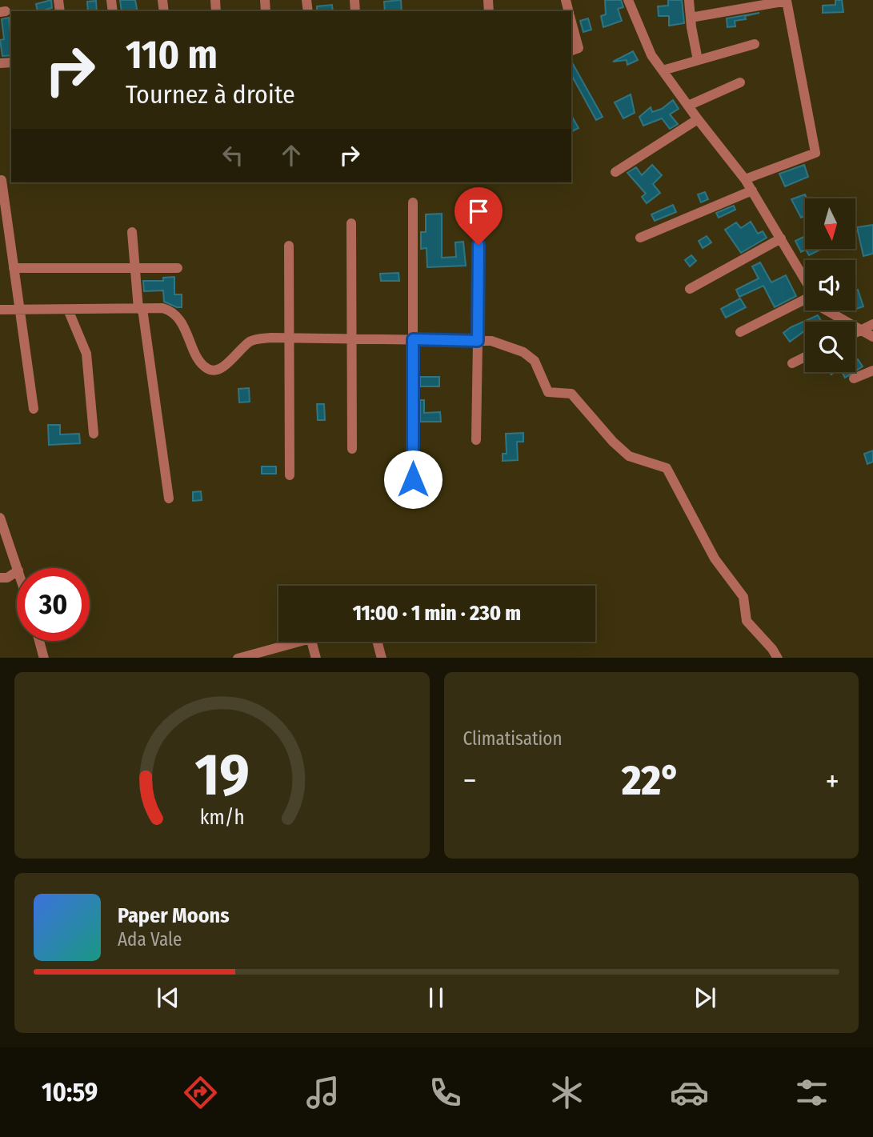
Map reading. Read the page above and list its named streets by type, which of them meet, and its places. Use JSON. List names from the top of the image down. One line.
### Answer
{"north":"bottom","page":{"turn":["110 m","Tournez à droite"],"limit":"30","trip":"11:00 · 1 min · 230 m","tile":"Climatisation","heat":["−","22°","+"],"song":["Paper Moons","Ada Vale"],"tabs":"10:59","gauge":["19","km/h"]}}
